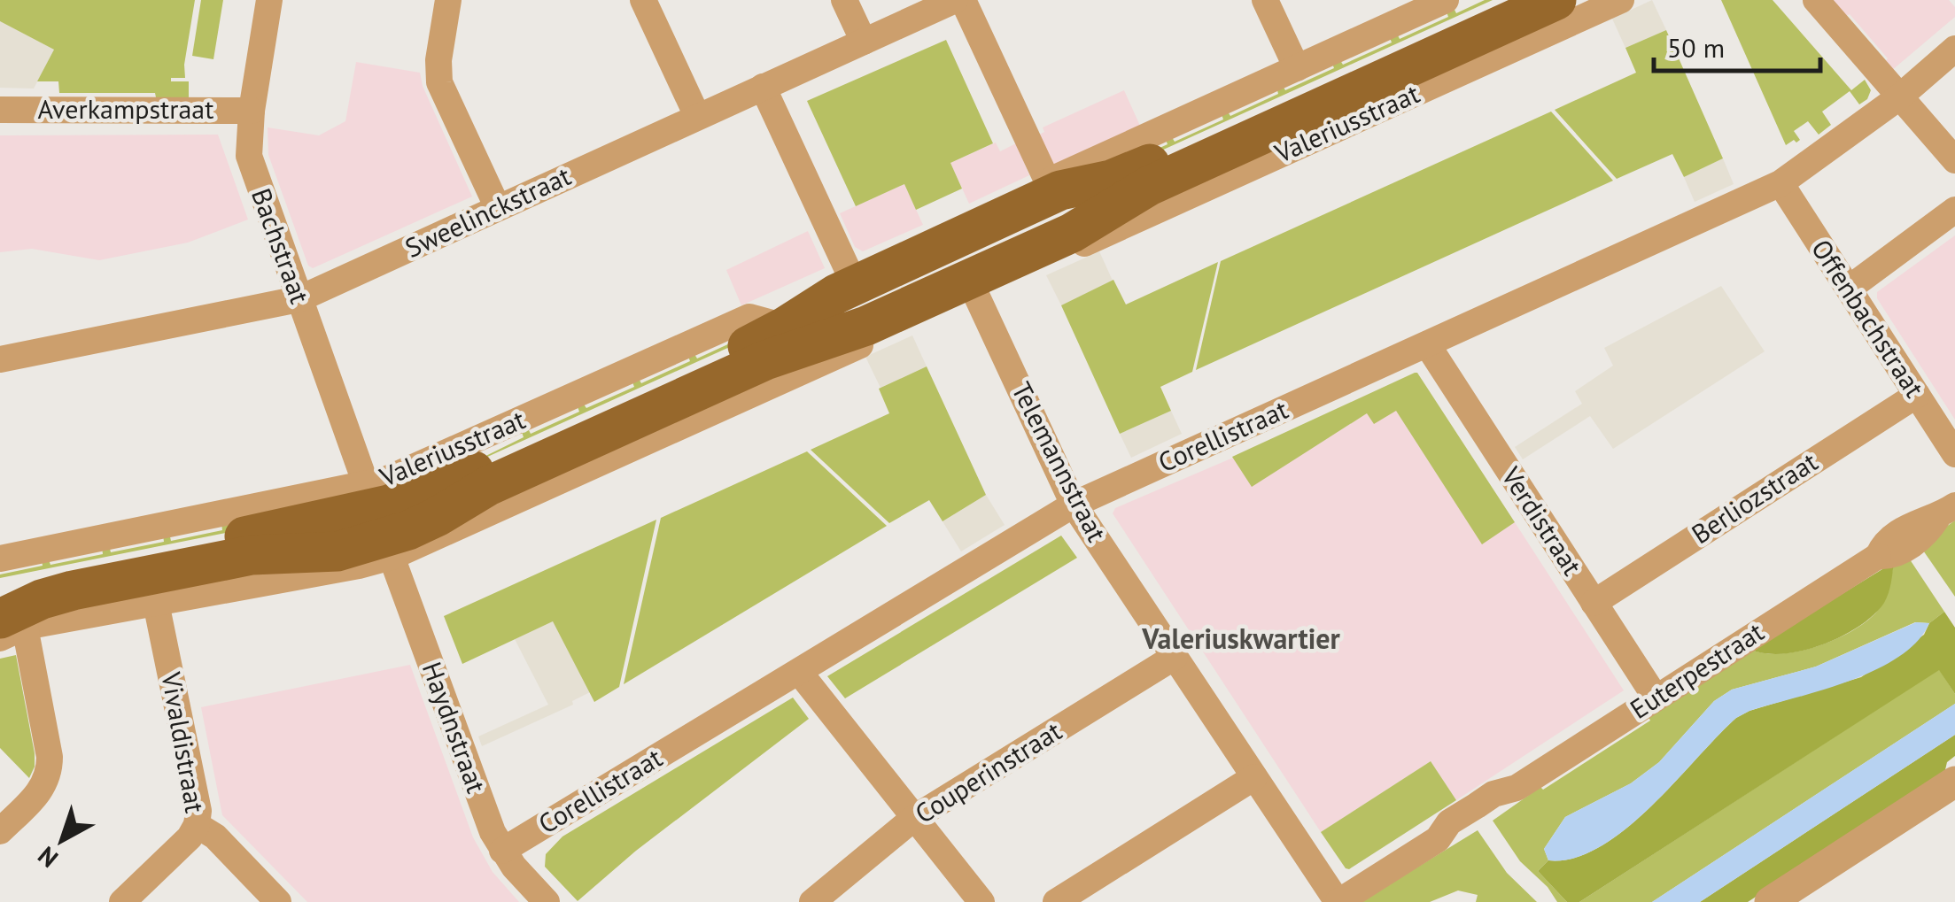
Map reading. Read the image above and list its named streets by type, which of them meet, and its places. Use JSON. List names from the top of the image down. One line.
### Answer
{"streets":{"main road":["Valeriusstraat"],"street":["Averkampstraat","Sweelinckstraat","Bachstraat","Offenbachstraat","Corellistraat","Telemannstraat","Berliozstraat","Verdistraat","Euterpestraat","Haydnstraat","Vivaldistraat","Couperinstraat"]},"crossings":[["Averkampstraat","Bachstraat"],["Valeriusstraat","Bachstraat"],["Valeriusstraat","Telemannstraat"],["Valeriusstraat","Haydnstraat"],["Valeriusstraat","Vivaldistraat"],["Sweelinckstraat","Bachstraat"],["Offenbachstraat","Corellistraat"],["Offenbachstraat","Berliozstraat"],["Corellistraat","Telemannstraat"],["Corellistraat","Verdistraat"],["Corellistraat","Haydnstraat"],["Telemannstraat","Euterpestraat"],["Telemannstraat","Couperinstraat"],["Berliozstraat","Verdistraat"],["Verdistraat","Euterpestraat"]],"districts":["Valeriuskwartier"],"scale_bar":"50 m","north":"bottom left"}
